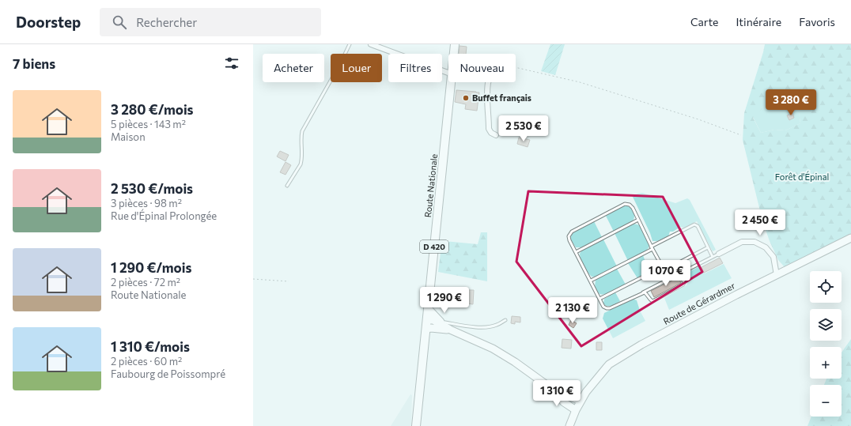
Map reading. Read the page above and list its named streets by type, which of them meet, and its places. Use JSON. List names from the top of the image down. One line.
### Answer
{"streets":{"main road":["Route Nationale","D 420","Route de Gérardmer"]},"crossings":[["Route Nationale","D 420"]],"parks":["Forêt d'Épinal"],"places":["Buffet français"],"page":{"header":"Doorstep","search":"Rechercher","nav":["Carte","Itinéraire","Favoris"],"heading":"7 biens","chip":["Acheter","Louer","Filtres","Nouveau"],"list":[{"name":"3 280 €/mois","note":"5 pièces · 143 m² · Maison"},{"name":"2 530 €/mois","note":"3 pièces · 98 m² · Rue d'Épinal Prolongée"},{"name":"1 290 €/mois","note":"2 pièces · 72 m² · Route Nationale"},{"name":"1 310 €/mois","note":"2 pièces · 60 m² · Faubourg de Poissompré"}],"price":["3 280 €","2 530 €","2 450 €","1 070 €","1 290 €","2 130 €","1 310 €"],"map_buttons":["+","−"]}}
